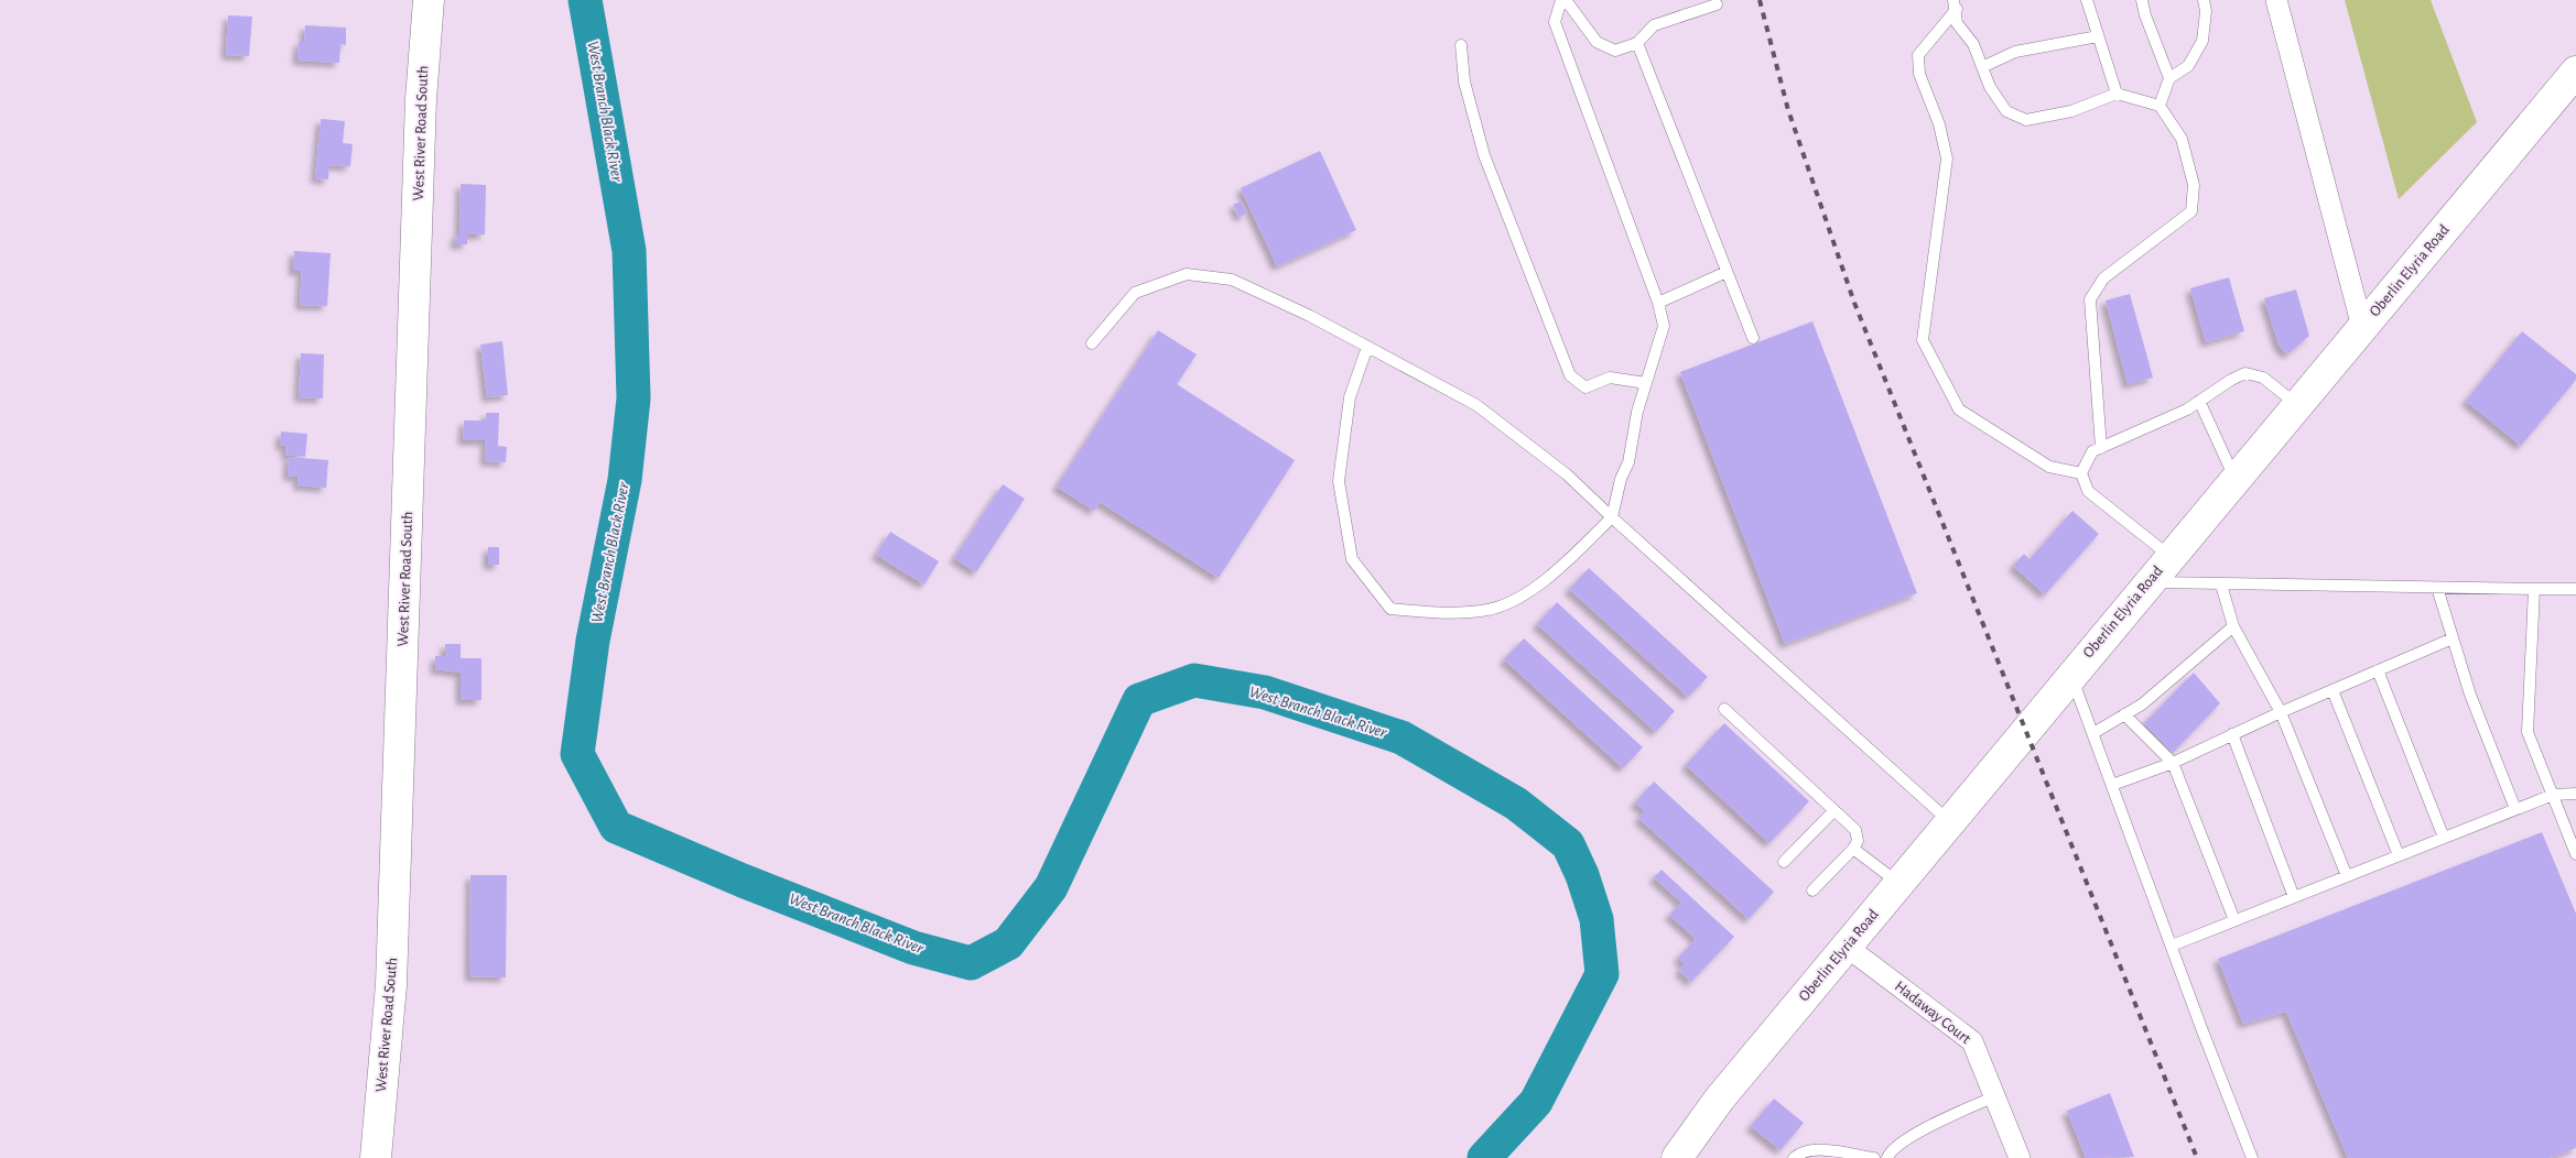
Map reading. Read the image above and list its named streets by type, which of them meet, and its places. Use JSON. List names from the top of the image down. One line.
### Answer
{"streets":{"main road":["West River Road South","Oberlin Elyria Road"],"street":["Hadaway Court"]},"crossings":[["Oberlin Elyria Road","Hadaway Court"]],"water":["West Branch Black River"]}
